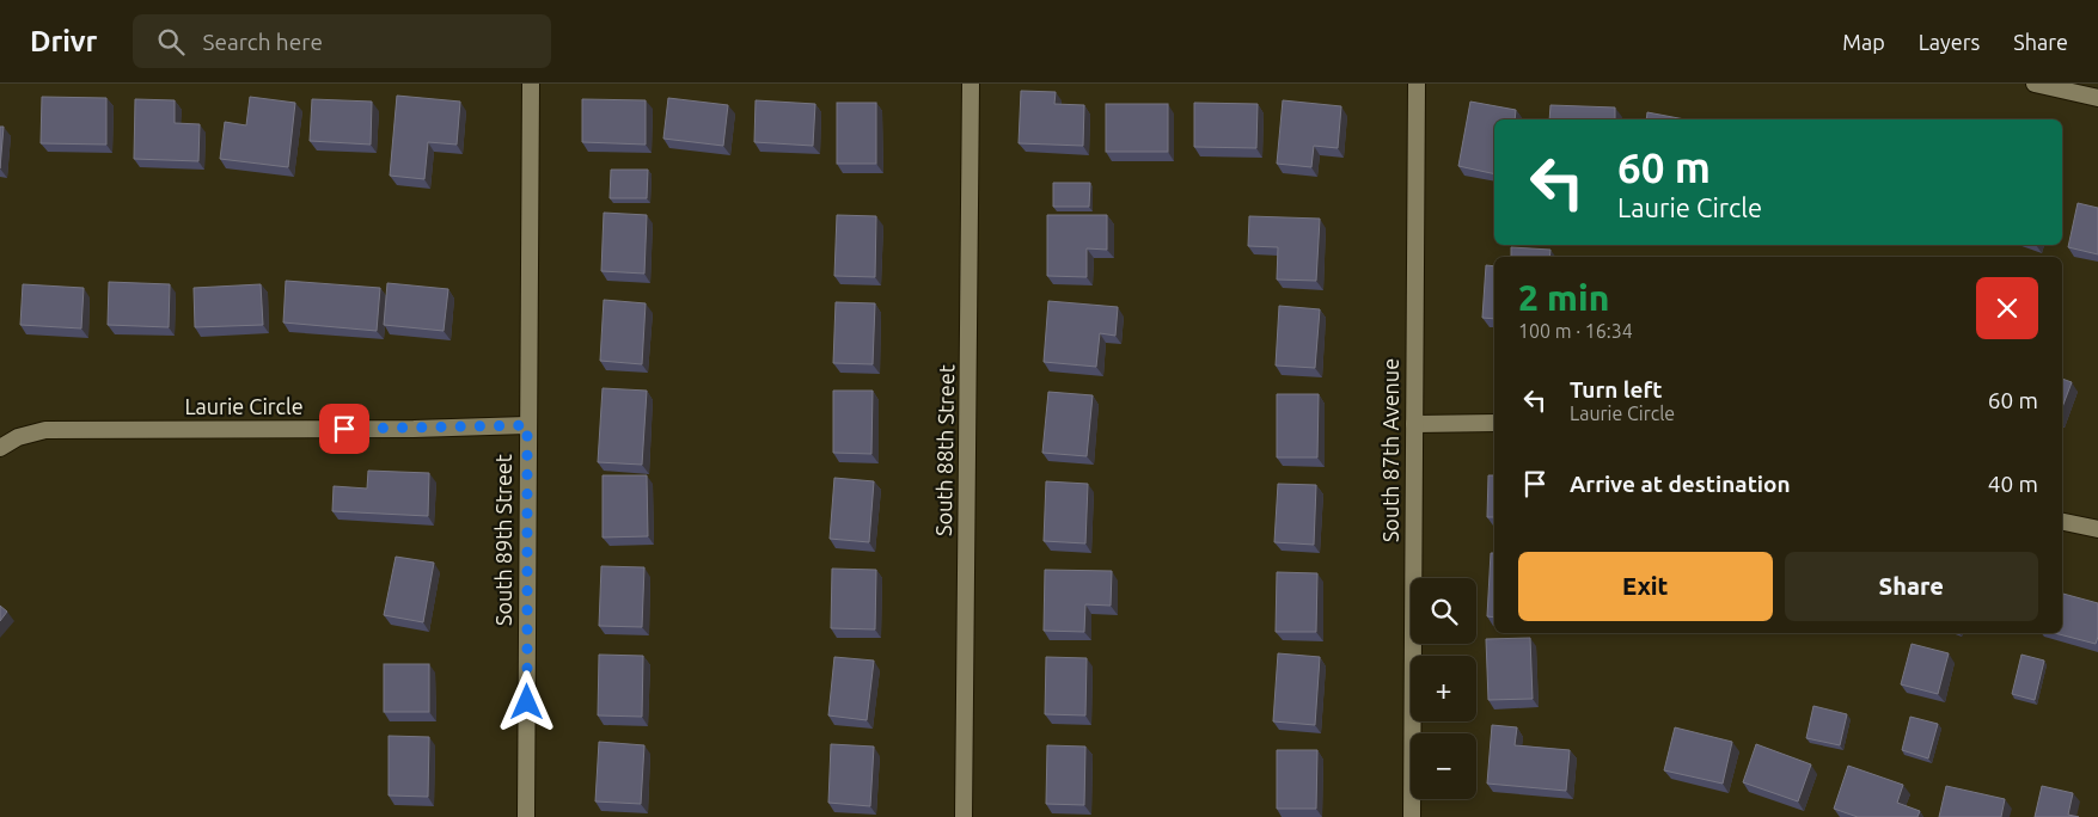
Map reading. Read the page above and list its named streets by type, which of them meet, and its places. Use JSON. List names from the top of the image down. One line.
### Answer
{"streets":{"street":["Laurie Circle","South 88th Street","South 87th Avenue","South 89th Street"]},"crossings":[["Laurie Circle","South 89th Street"]],"page":{"header":"Drivr","search":"Search here","nav":["Map","Layers","Share"],"turn":["60 m","Laurie Circle"],"heading":["2 min","100 m · 16:34"],"list":[{"name":"Turn left","note":"Laurie Circle","value":"60 m"},{"name":"Arrive at destination","value":"40 m"}],"buttons":["Exit","Share"],"map_buttons":["+","−"]}}
